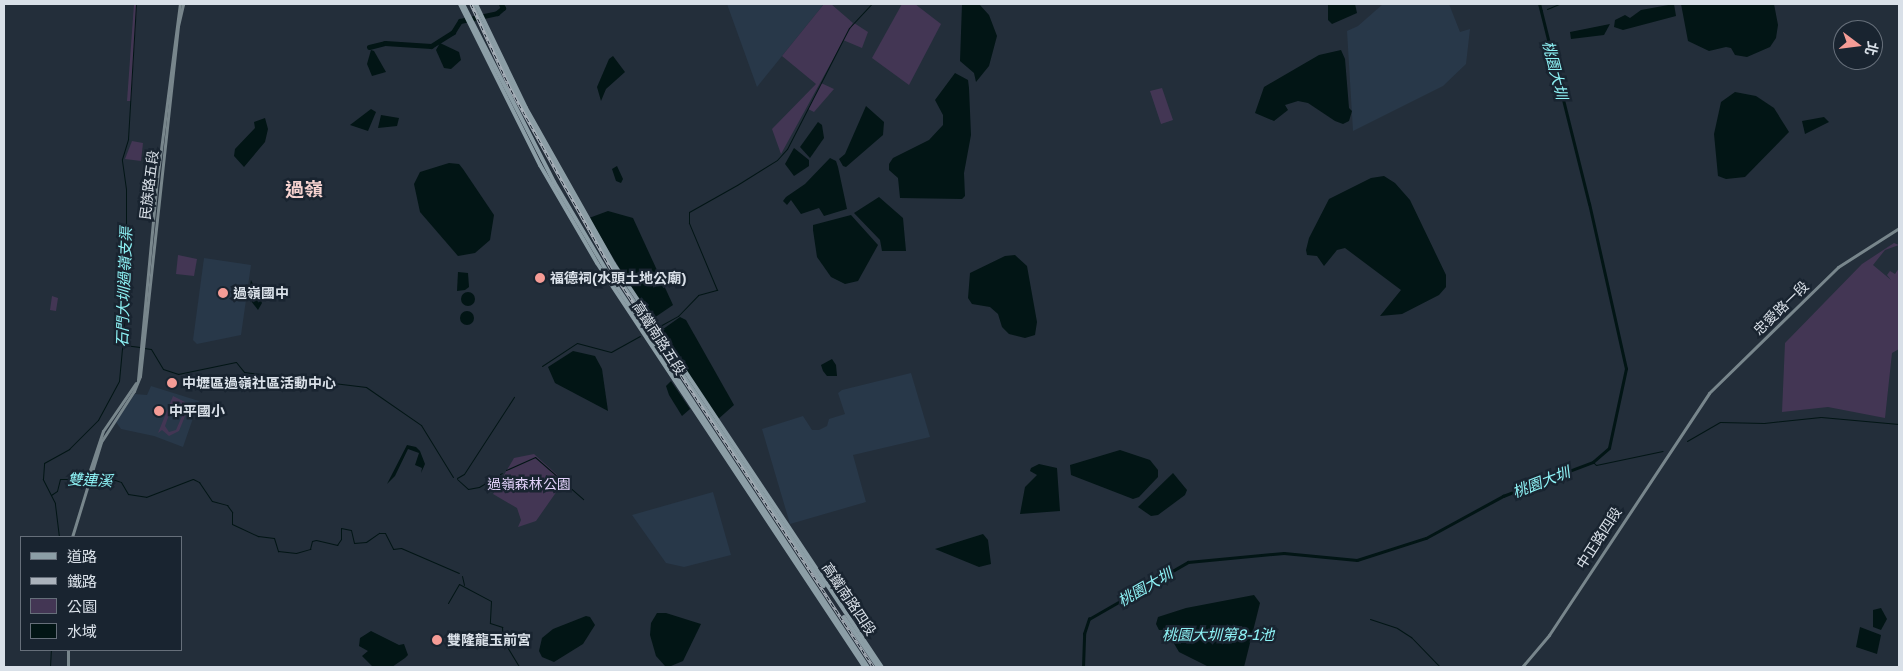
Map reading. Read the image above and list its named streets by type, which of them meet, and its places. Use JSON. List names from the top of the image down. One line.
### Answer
{"streets":{"main road":["民族路五段","忠愛路一段","高鐵南路五段","中正路四段","高鐵南路四段"]},"crossings":[["忠愛路一段","中正路四段"],["高鐵南路五段","高鐵南路四段"]],"districts":["過嶺"],"water":["桃園大圳","石門大圳過嶺支渠","雙連溪","桃園大圳第8-1池"],"parks":["過嶺森林公園"],"places":["福德祠(水頭土地公廟)","過嶺國中","中壢區過嶺社區活動中心","中平國小","雙隆龍玉前宮"],"legend":["道路","鐵路","公園","水域"],"north":"right"}
